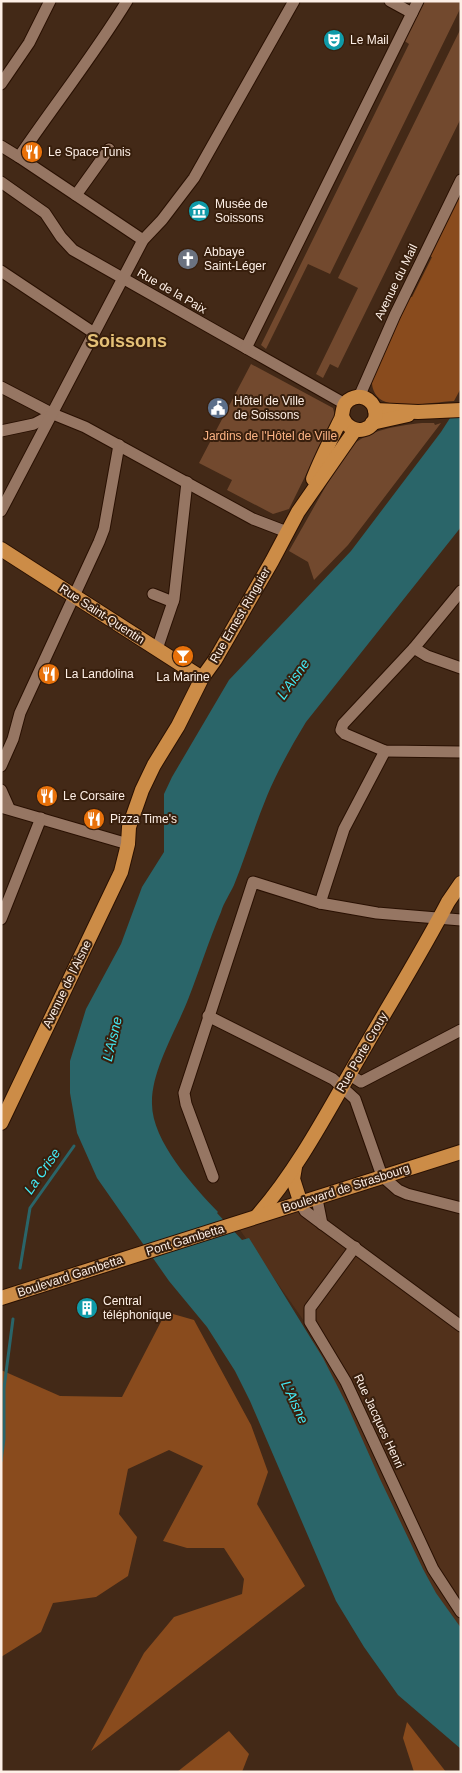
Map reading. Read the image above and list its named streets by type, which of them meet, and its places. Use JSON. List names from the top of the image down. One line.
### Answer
{"streets":{"main road":["Rue Saint-Quentin","Rue Ernest Ringuier","Avenue de l'Aisne","Rue Porte Crouy","Boulevard de Strasbourg","Pont Gambetta","Boulevard Gambetta"],"street":["Avenue du Mail","Rue de la Paix","Rue Jacques Henri"]},"crossings":[["Avenue du Mail","Rue de la Paix"],["Rue Saint-Quentin","Rue Ernest Ringuier"],["Rue Ernest Ringuier","Avenue de l'Aisne"],["Rue Porte Crouy","Boulevard de Strasbourg"],["Boulevard de Strasbourg","Pont Gambetta"],["Pont Gambetta","Boulevard Gambetta"]],"districts":["Soissons"],"water":["L'Aisne","La Crise"],"parks":["Jardins de l'Hôtel de Ville"],"places":{"theatre":["Le Mail"],"restaurant":["Le Space Tunis","La Landolina","Le Corsaire","Pizza Time's"],"museum":["Musée de Soissons"],"church":["Abbaye Saint-Léger"],"public building":["Hôtel de Ville de Soissons"],"bar":["La Marine"],"building":["Central téléphonique"]}}
